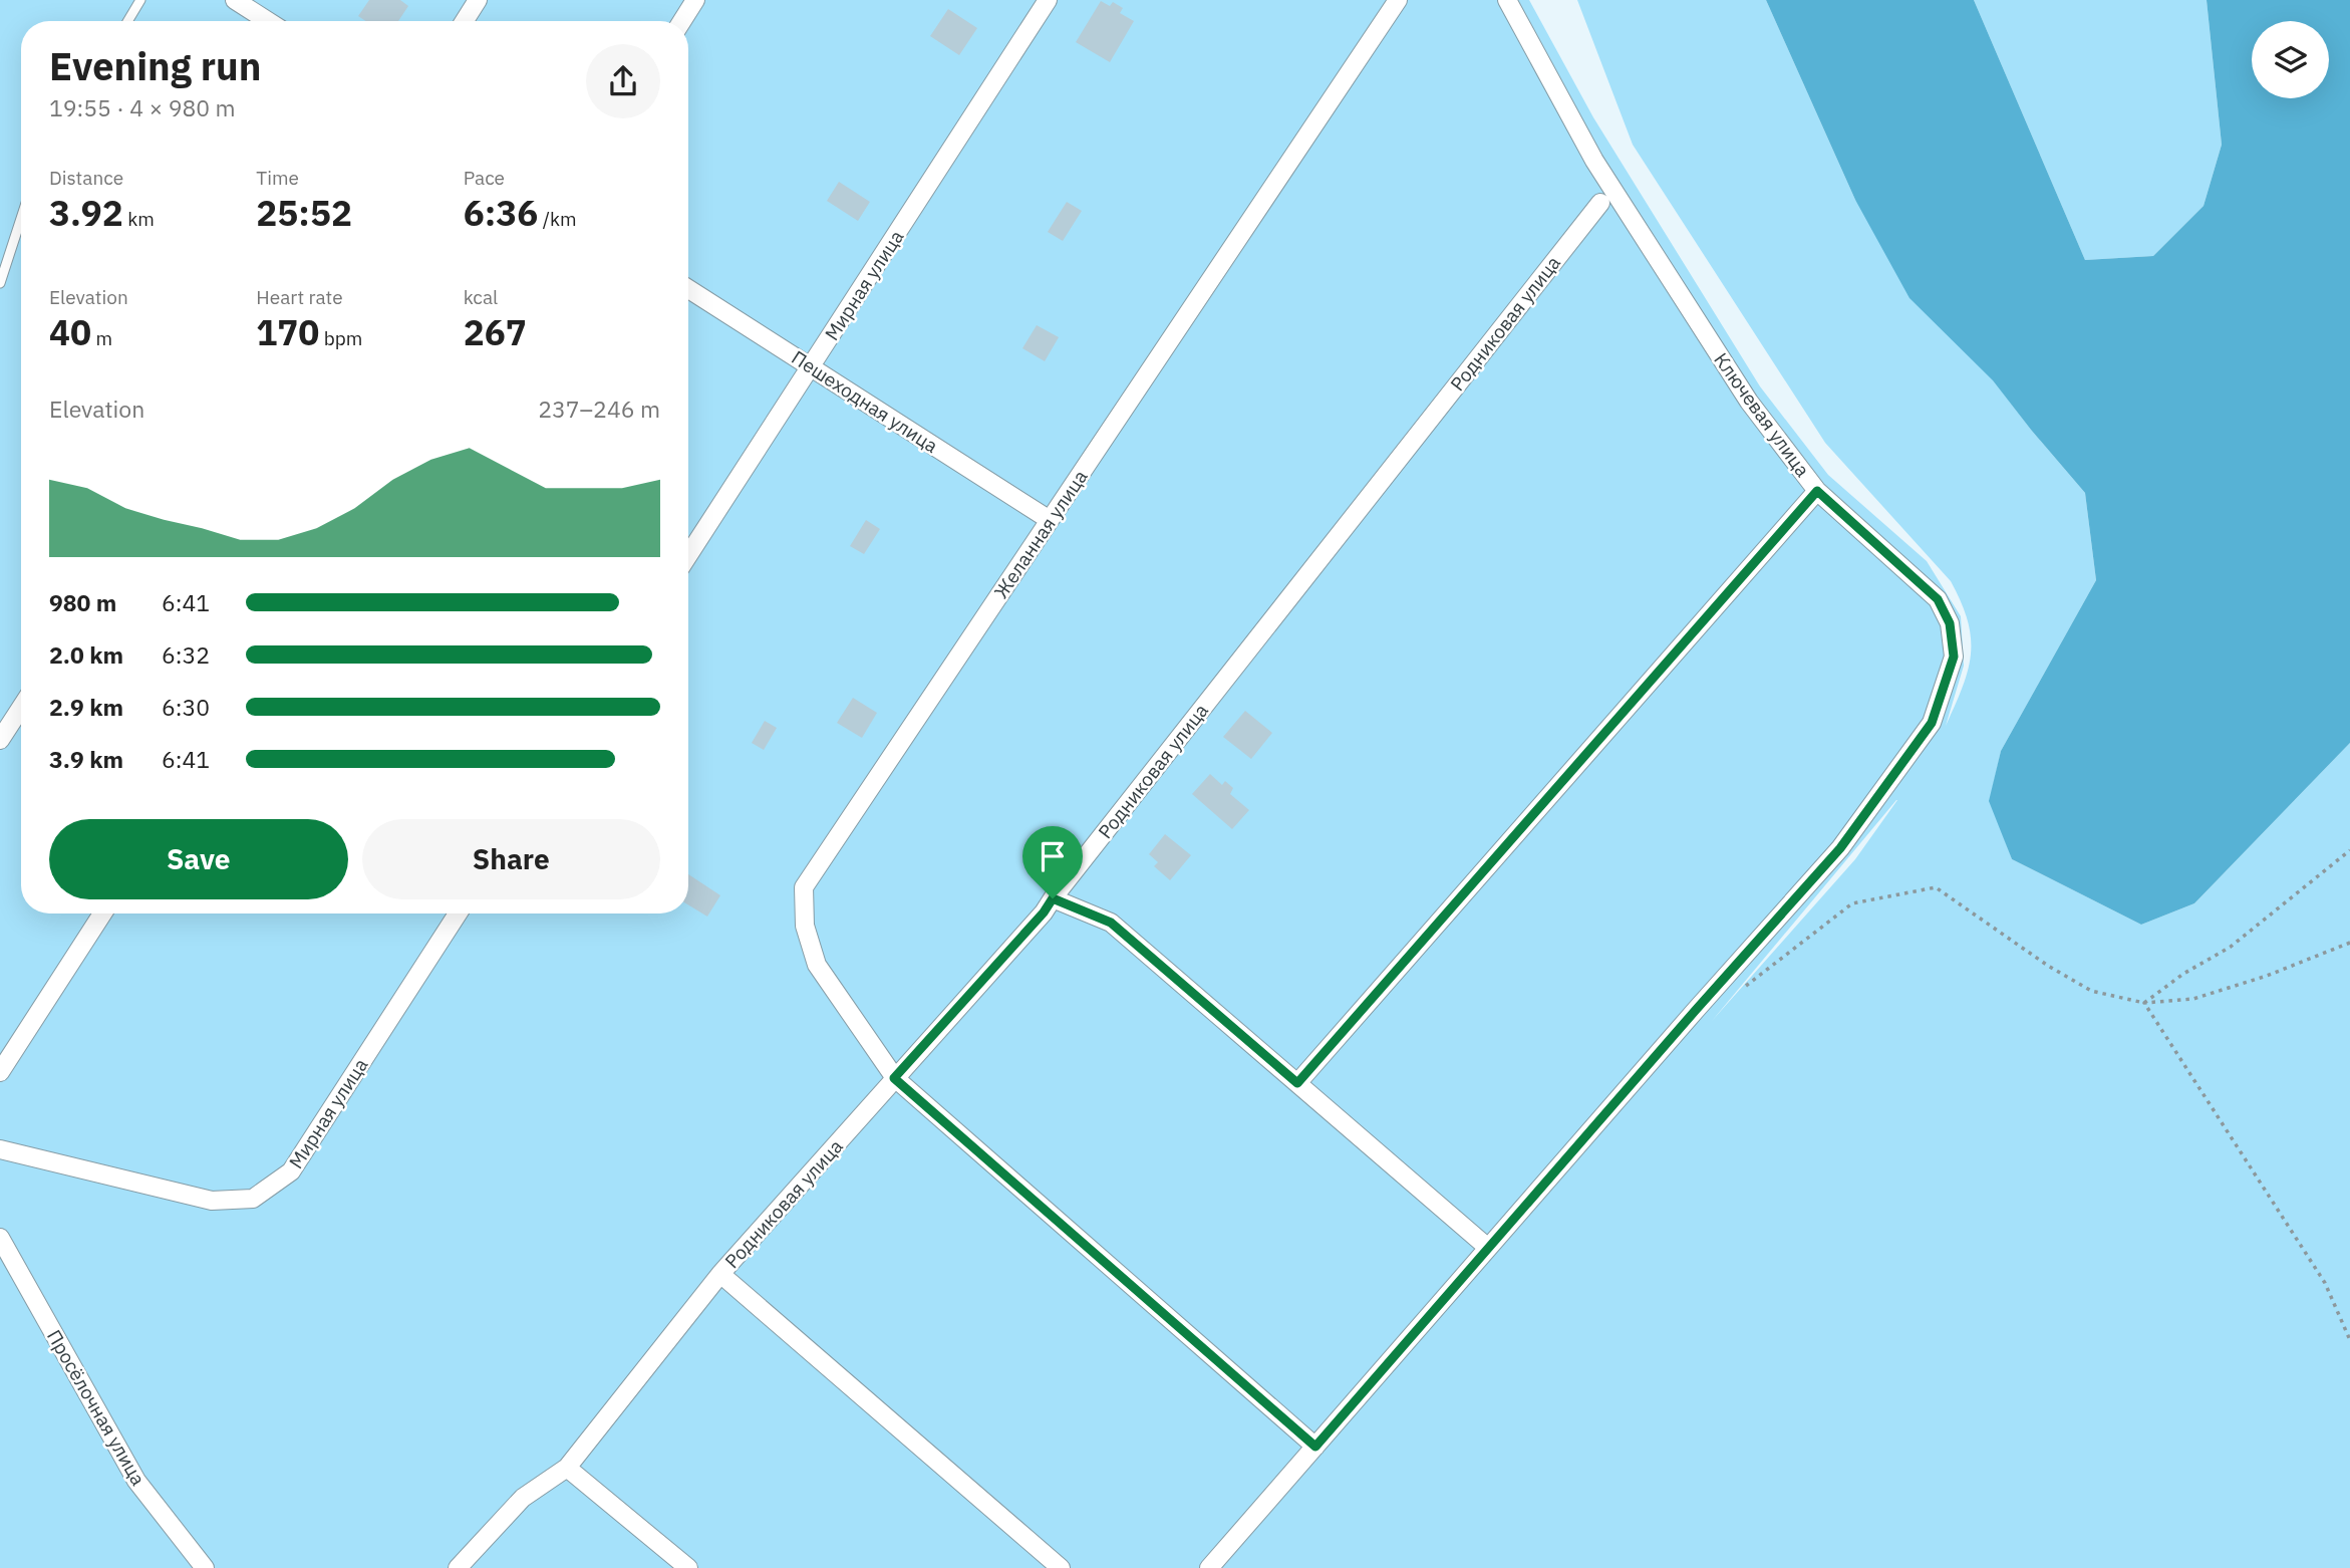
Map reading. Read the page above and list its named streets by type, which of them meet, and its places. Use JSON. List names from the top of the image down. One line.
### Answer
{"streets":{"street":["Мирная улица","Родниковая улица","Пешеходная улица","Ключевая улица","Желанная улица","Просёлочная улица"]},"crossings":[["Мирная улица","Пешеходная улица"],["Родниковая улица","Желанная улица"],["Пешеходная улица","Желанная улица"],["Ключевая улица","Желанная улица"]],"page":{"heading":["Evening run","19:55 · 4 × 980 m"],"stats":[["Distance","3.92 km"],["Time","25:52"],["Pace","6:36 /km"],["Elevation","40 m"],["Heart rate","170 bpm"],["kcal","267"]],"chart":["Elevation","237–246 m"],"list":[{"name":"980 m","note":"6:41"},{"name":"2.0 km","note":"6:32"},{"name":"2.9 km","note":"6:30"},{"name":"3.9 km","note":"6:41"}],"buttons":["Save","Share"]}}
